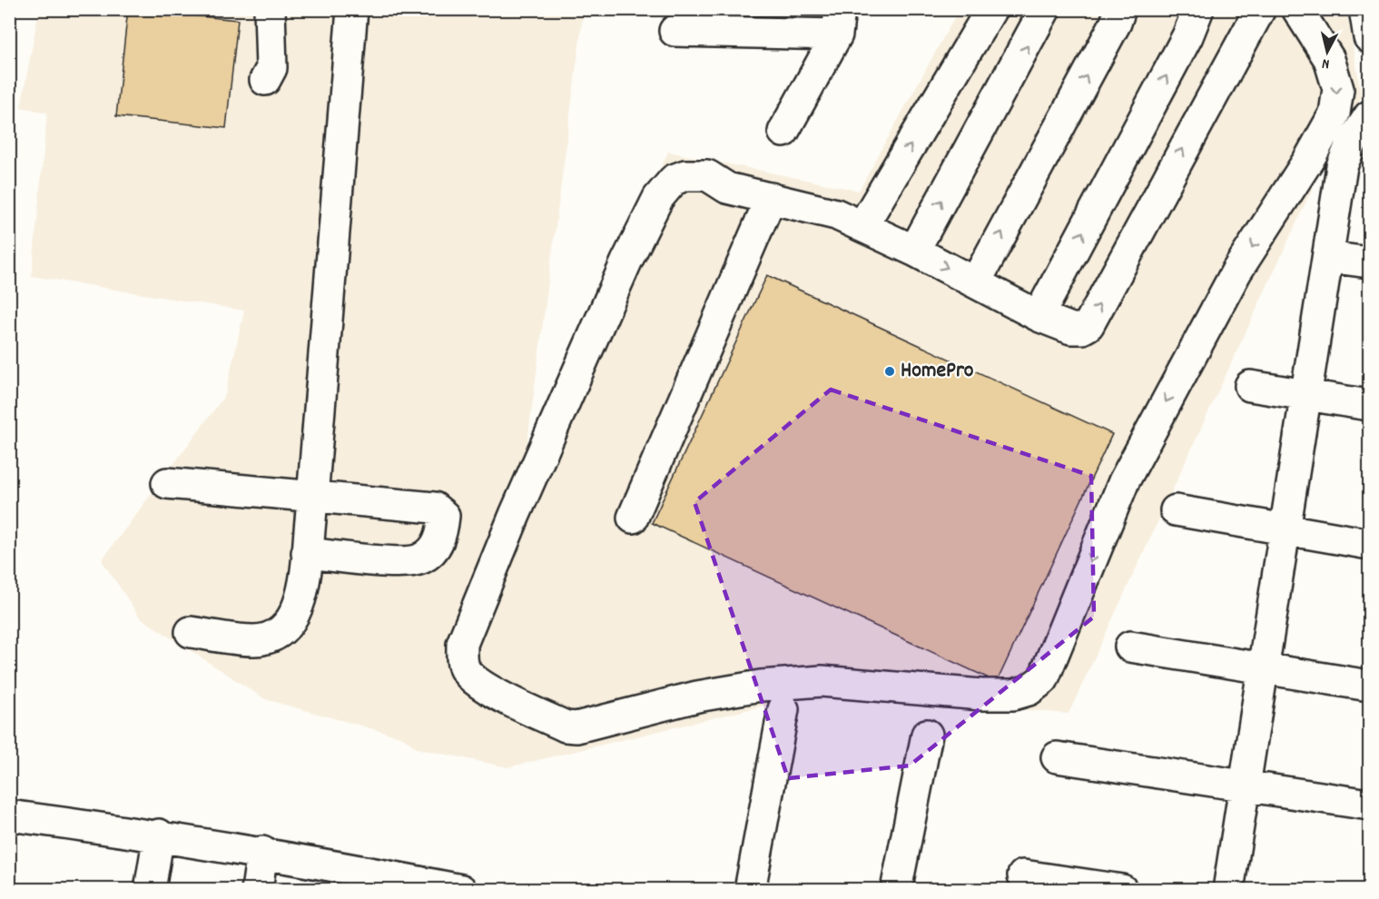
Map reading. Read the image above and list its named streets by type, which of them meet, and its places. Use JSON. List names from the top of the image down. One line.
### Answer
{"places":["HomePro"],"north":"bottom"}
